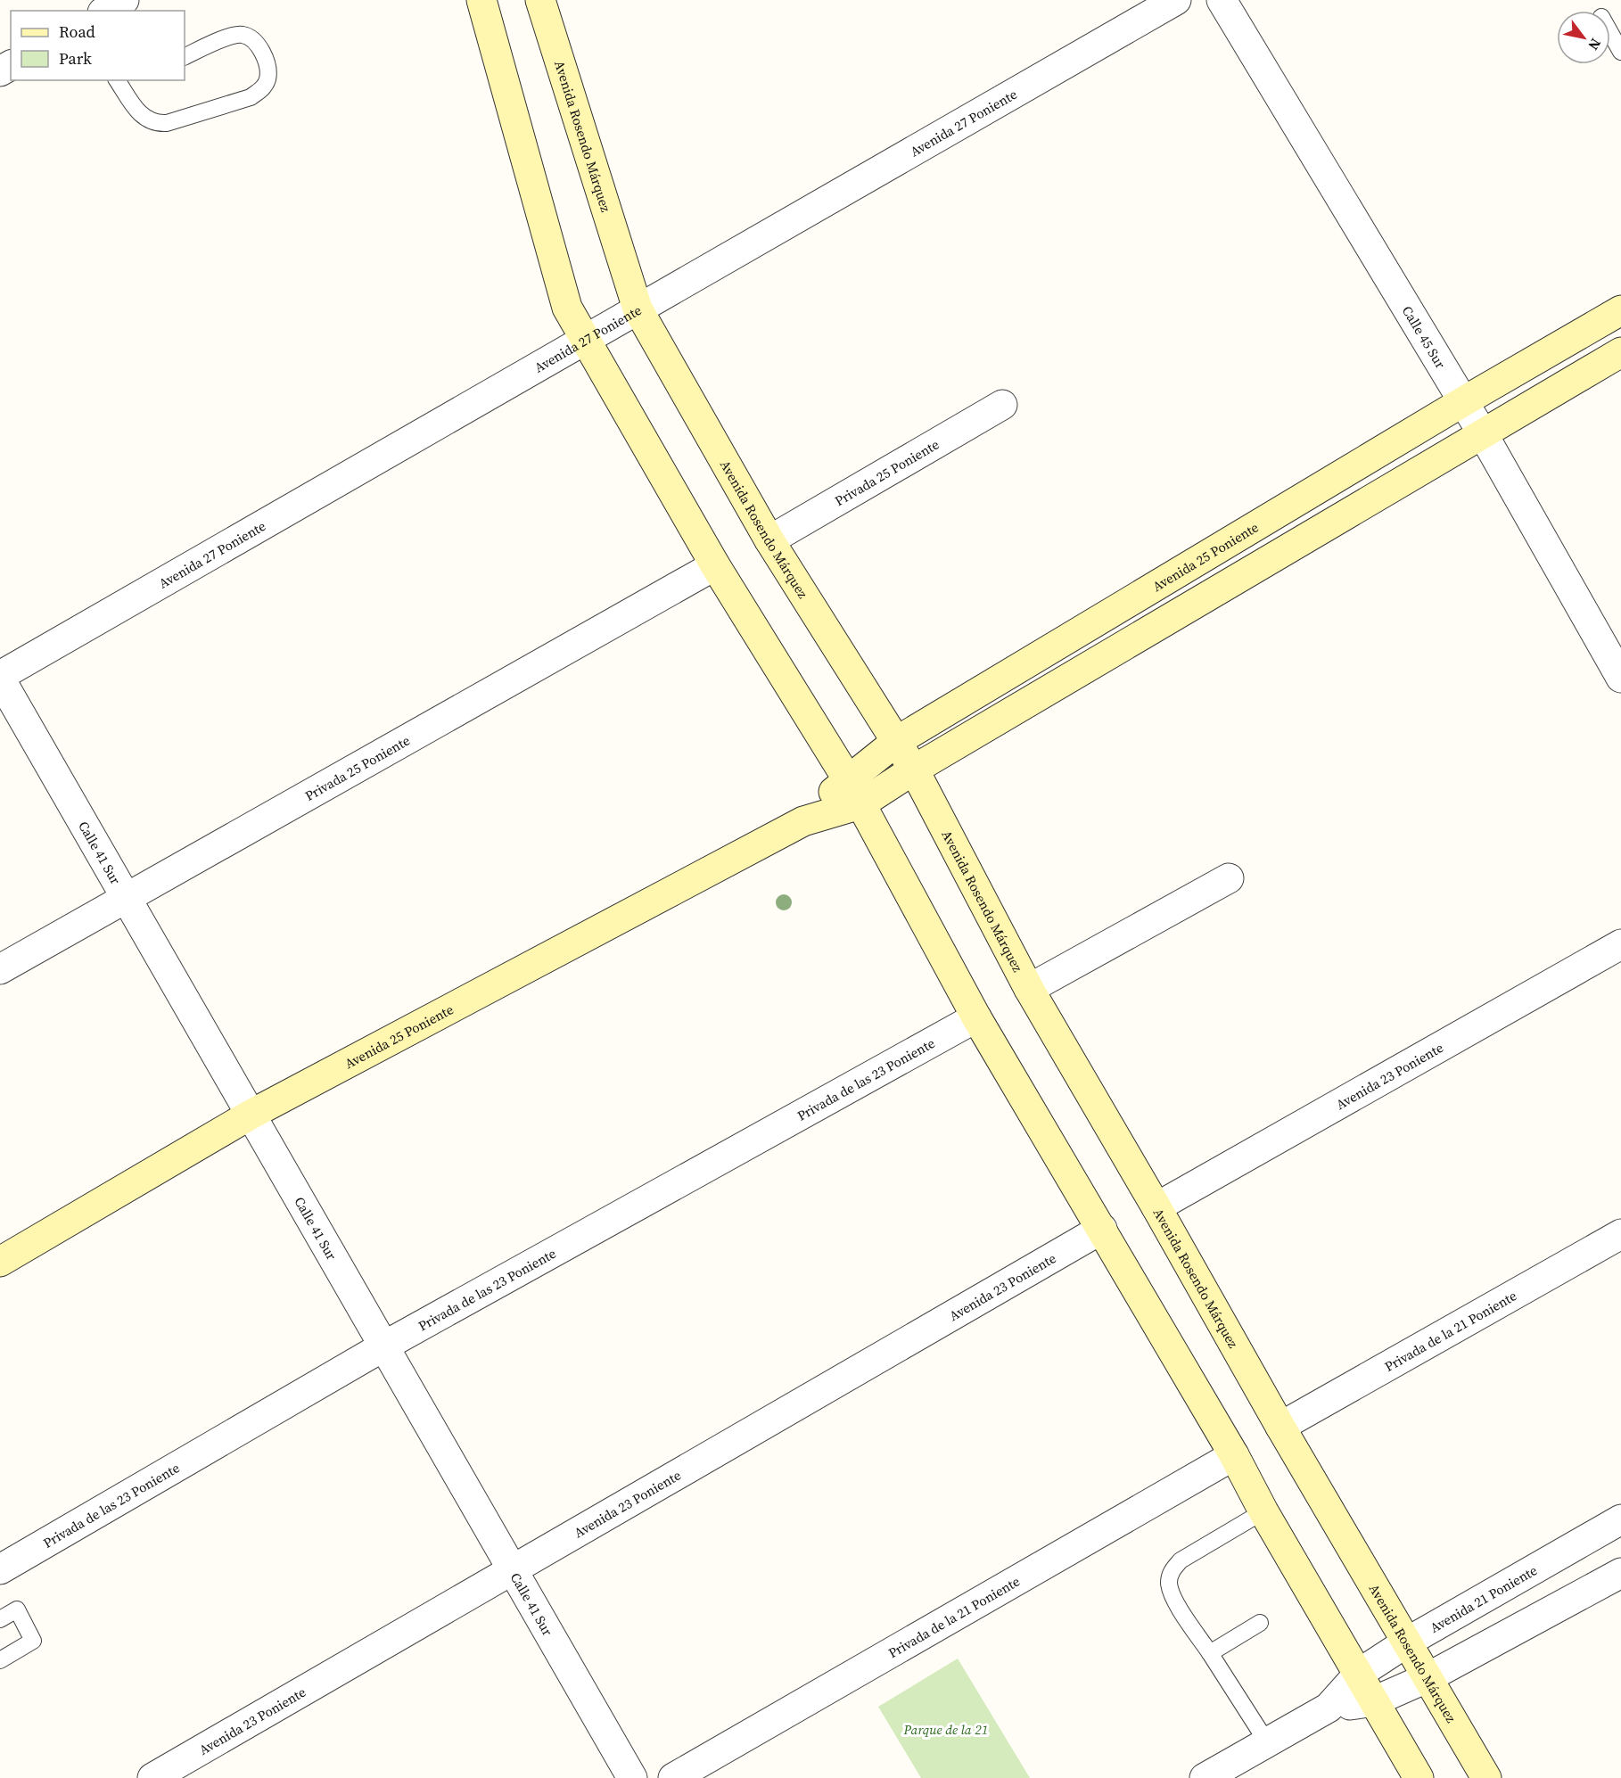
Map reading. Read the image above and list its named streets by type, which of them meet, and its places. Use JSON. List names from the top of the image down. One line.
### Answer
{"streets":{"main road":["Avenida Rosendo Márquez","Avenida 25 Poniente"],"street":["Avenida 27 Poniente","Calle 45 Sur","Privada 25 Poniente","Calle 41 Sur","Avenida 23 Poniente","Privada de las 23 Poniente","Privada de la 21 Poniente","Avenida 21 Poniente"]},"crossings":[["Avenida 27 Poniente","Avenida Rosendo Márquez"],["Avenida 27 Poniente","Calle 41 Sur"],["Avenida Rosendo Márquez","Privada 25 Poniente"],["Avenida Rosendo Márquez","Avenida 25 Poniente"],["Avenida Rosendo Márquez","Avenida 23 Poniente"],["Avenida Rosendo Márquez","Privada de la 21 Poniente"],["Avenida Rosendo Márquez","Avenida 21 Poniente"],["Calle 45 Sur","Avenida 25 Poniente"],["Privada 25 Poniente","Calle 41 Sur"],["Avenida 25 Poniente","Calle 41 Sur"],["Calle 41 Sur","Avenida 23 Poniente"],["Calle 41 Sur","Privada de las 23 Poniente"]],"parks":["Parque de la 21"],"legend":["Road","Park"],"north":"bottom right"}
